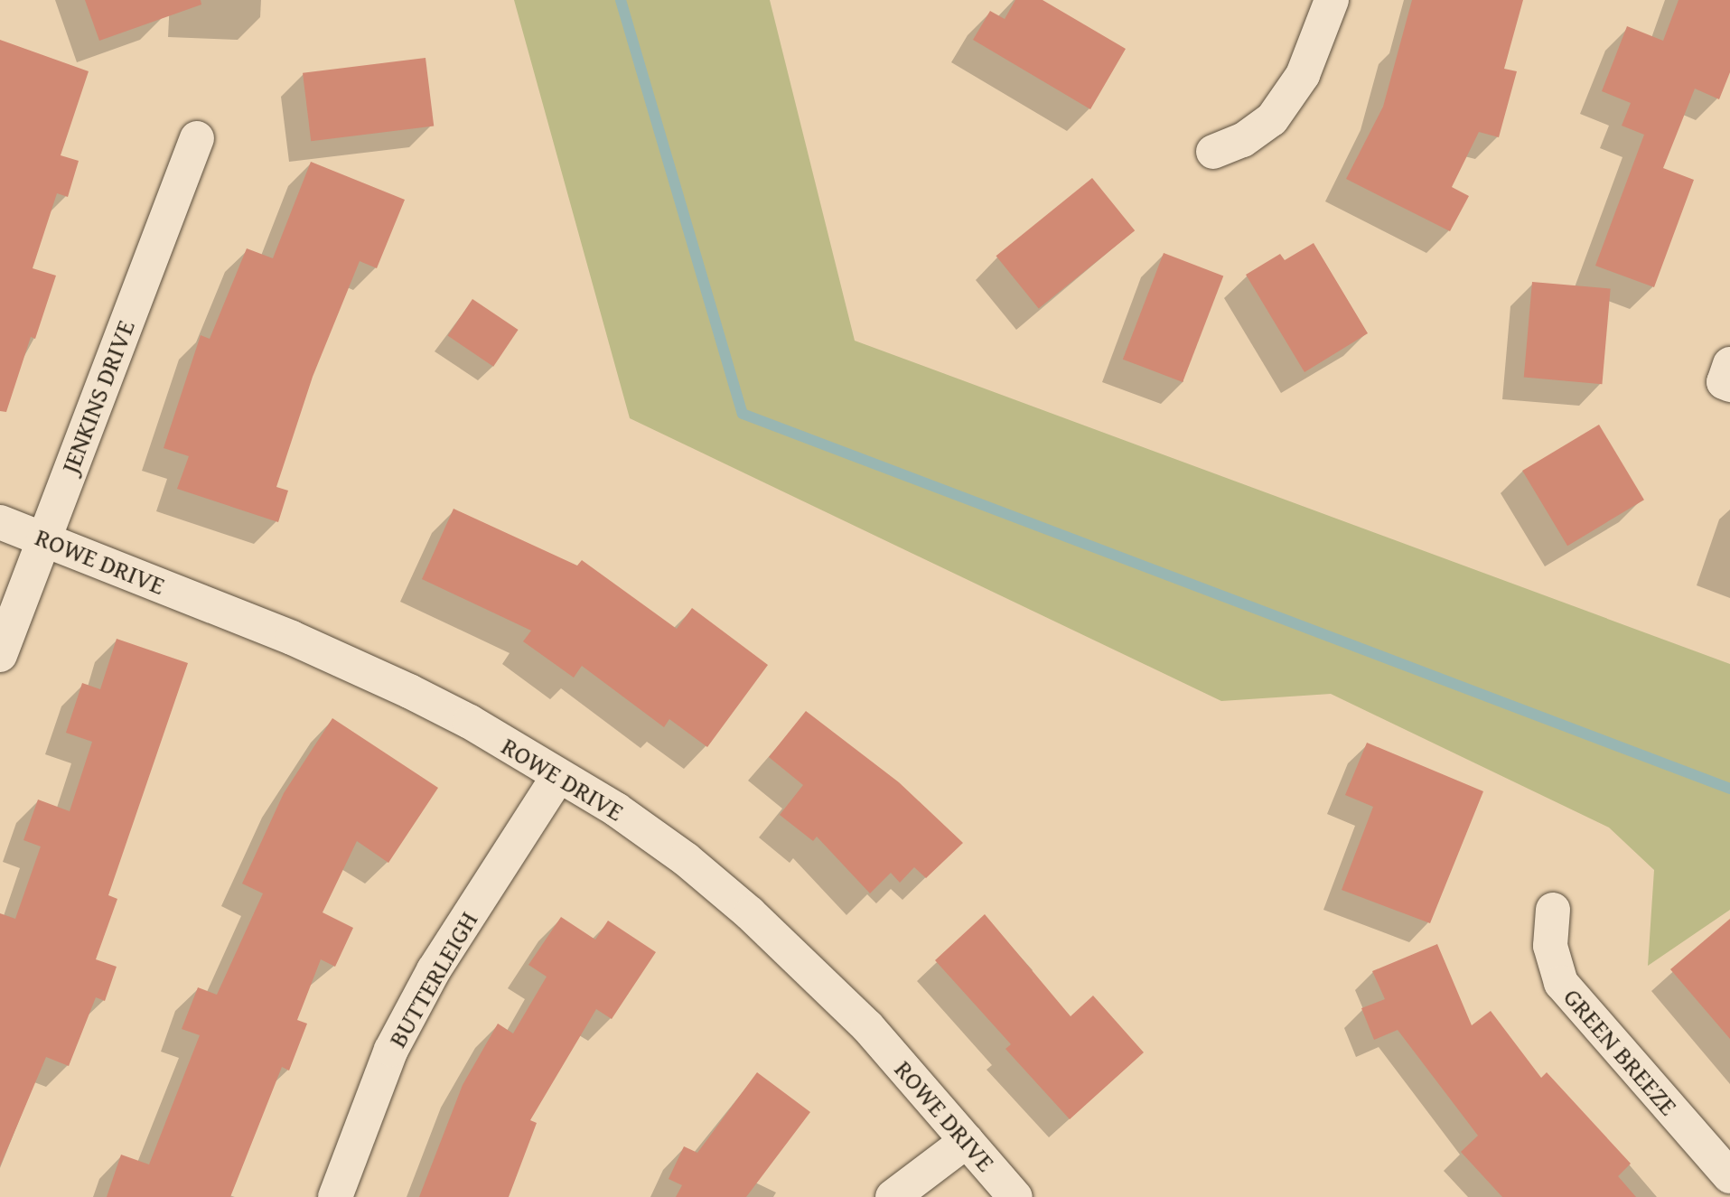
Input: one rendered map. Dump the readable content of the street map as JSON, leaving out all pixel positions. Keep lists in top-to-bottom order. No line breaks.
{"streets":{"street":["JENKINS DRIVE","ROWE DRIVE","BUTTERLEIGH","GREEN BREEZE"]},"crossings":[["JENKINS DRIVE","ROWE DRIVE"],["ROWE DRIVE","BUTTERLEIGH"]]}
